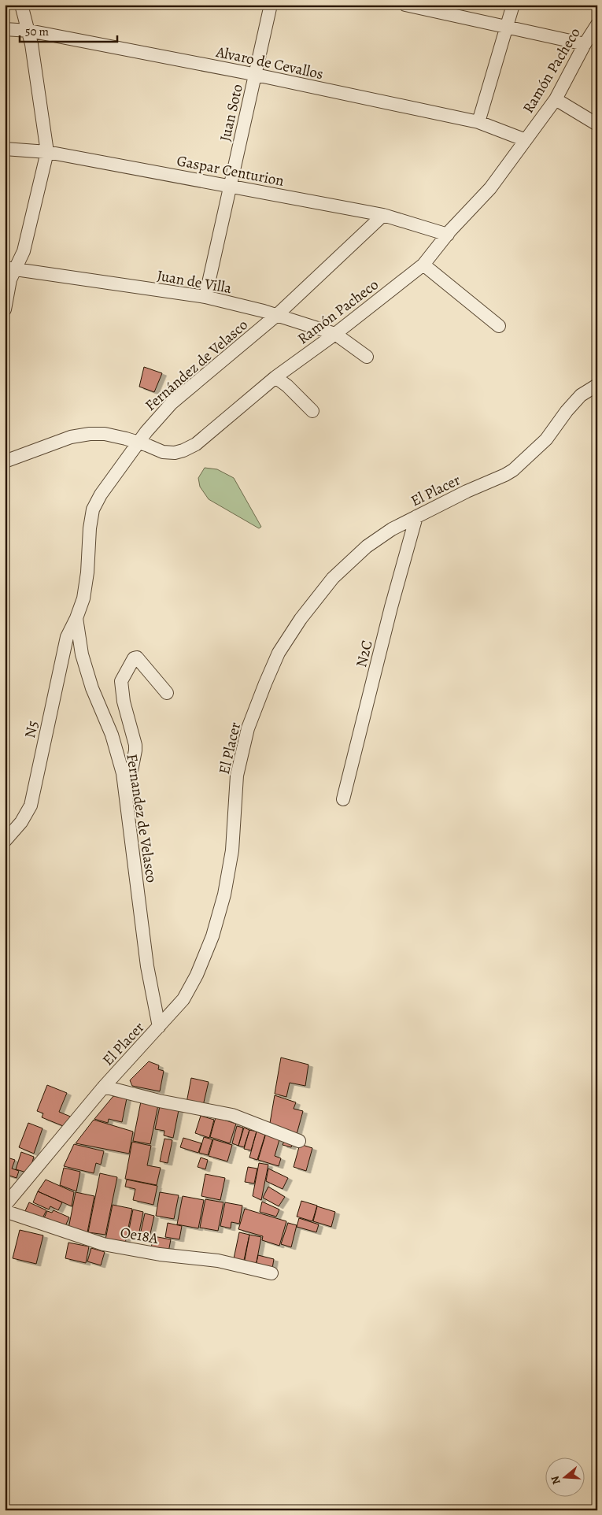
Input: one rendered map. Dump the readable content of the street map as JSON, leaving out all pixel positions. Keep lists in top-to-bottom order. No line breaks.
{"streets":{"street":["Alvaro de Cevallos","Ramón Pacheco","Juan Soto","Gaspar Centurion","Juan de Villa","Fernández de Velasco","El Placer","N2C","N5","Fernandez de Velasco","Oe18A"]},"crossings":[["Alvaro de Cevallos","Ramón Pacheco"],["Alvaro de Cevallos","Juan Soto"],["Ramón Pacheco","Gaspar Centurion"],["Ramón Pacheco","Juan de Villa"],["Ramón Pacheco","Fernández de Velasco"],["Juan Soto","Gaspar Centurion"],["Juan Soto","Juan de Villa"],["Gaspar Centurion","Fernández de Velasco"],["Juan de Villa","Fernández de Velasco"],["Fernández de Velasco","N5"],["Fernández de Velasco","Fernandez de Velasco"],["El Placer","N2C"],["El Placer","Fernandez de Velasco"],["N5","Fernandez de Velasco"]],"scale_bar":"50 m","north":"left"}
